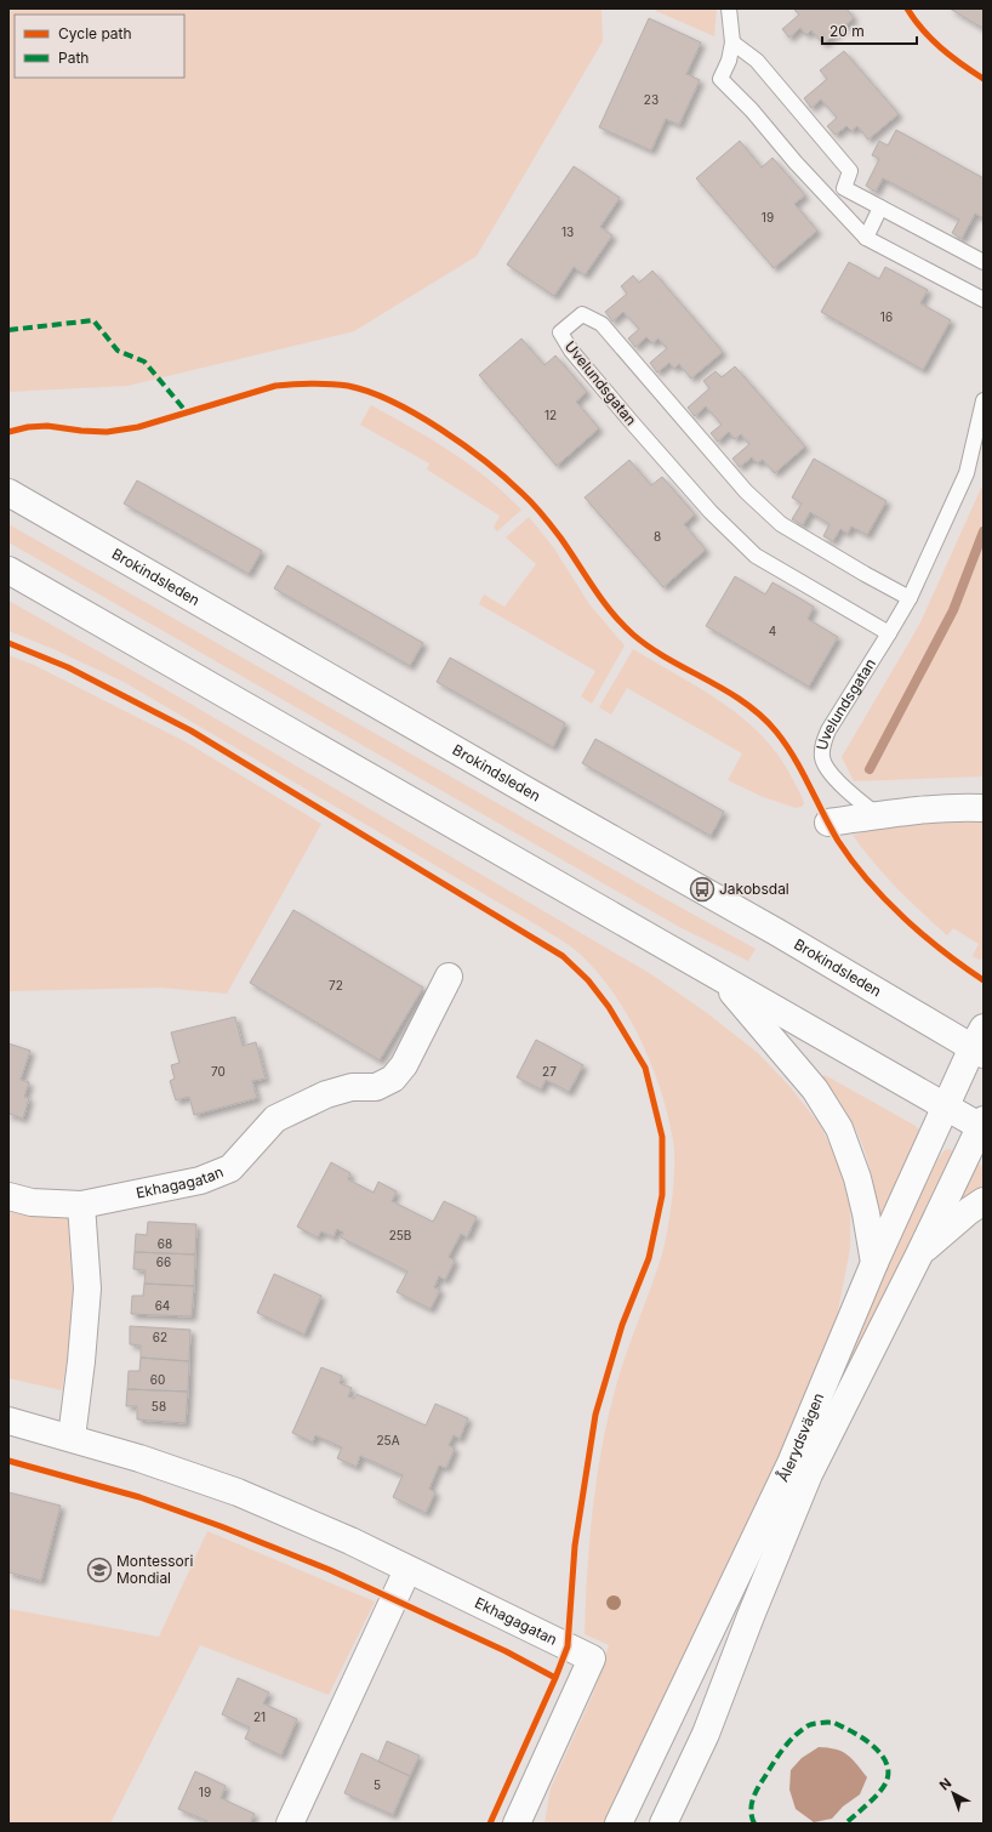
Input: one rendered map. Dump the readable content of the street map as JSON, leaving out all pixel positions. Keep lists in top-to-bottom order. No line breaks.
{"streets":{"main road":["Brokindsleden","Ekhagagatan","Ålerydsvägen"],"lane":["Uvelundsgatan"]},"crossings":[["Brokindsleden","Ålerydsvägen"]],"places":{"bus stop":["Jakobsdal"],"school or university":["Montessori Mondial"]},"house_numbers":["23","19","13","16","12","8","4","72","70","27","25B","68","66","64","62","60","58","25A","21","5","19"],"legend":["Cycle path","Path"],"scale_bar":"20 m","north":"top left"}
